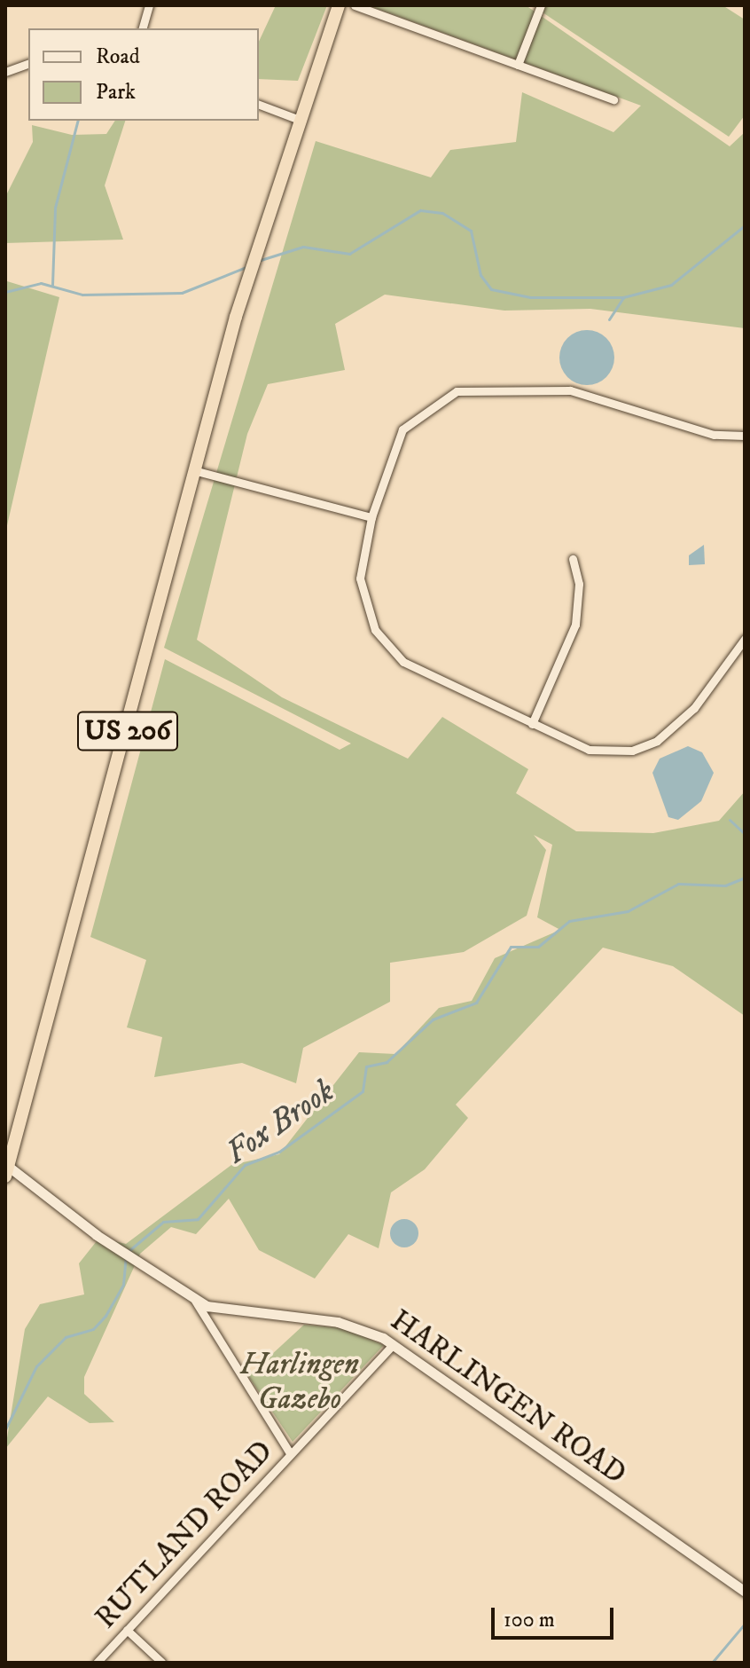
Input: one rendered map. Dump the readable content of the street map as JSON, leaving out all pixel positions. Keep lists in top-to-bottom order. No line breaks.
{"streets":{"highway":["US 206"],"street":["HARLINGEN ROAD","RUTLAND ROAD"]},"crossings":[["US 206","HARLINGEN ROAD"],["HARLINGEN ROAD","RUTLAND ROAD"]],"water":["Fox Brook"],"parks":["Harlingen Gazebo"],"legend":["Road","Park"],"scale_bar":"100 m"}
